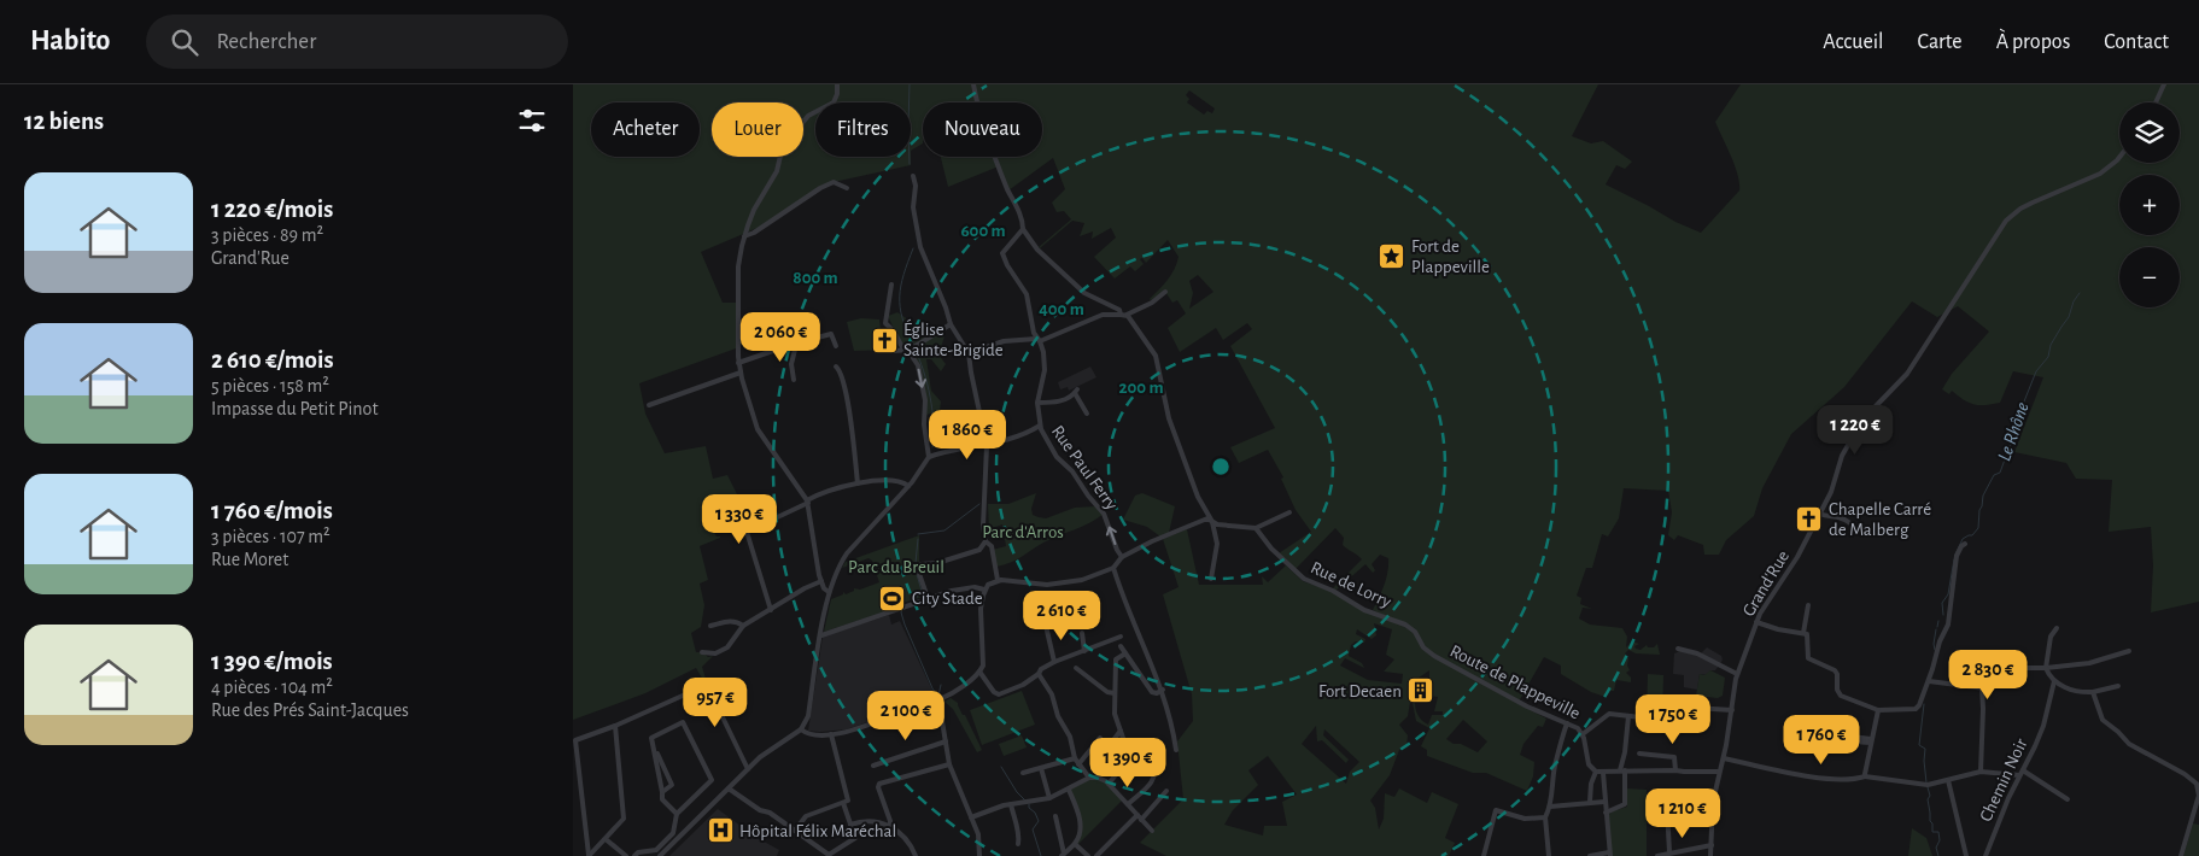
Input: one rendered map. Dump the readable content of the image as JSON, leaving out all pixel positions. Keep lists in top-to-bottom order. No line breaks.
{"streets":{"street":["Rue Paul Ferry","Grand'Rue","Rue de Lorry","Route de Plappeville","Chemin Noir"]},"crossings":[["Rue de Lorry","Route de Plappeville"]],"one_way":["Rue Paul Ferry"],"water":["Le Rhône"],"parks":["Parc d'Arros","Parc du Breuil"],"places":{"place":["Fort de Plappeville"],"church":["Église Sainte-Brigide","Chapelle Carré de Malberg"],"sports":["City Stade"],"building":["Fort Decaen"],"hospital":["Hôpital Félix Maréchal"]},"page":{"header":"Habito","search":"Rechercher","nav":["Accueil","Carte","À propos","Contact"],"heading":"12 biens","map_buttons":["+","−"],"chip":["Acheter","Louer","Filtres","Nouveau"],"list":[{"name":"1 220 €/mois","note":"3 pièces · 89 m² · Grand'Rue"},{"name":"2 610 €/mois","note":"5 pièces · 158 m² · Impasse du Petit Pinot"},{"name":"1 760 €/mois","note":"3 pièces · 107 m² · Rue Moret"},{"name":"1 390 €/mois","note":"4 pièces · 104 m² · Rue des Prés Saint-Jacques"}],"price":["2 060 €","1 220 €","1 860 €","1 330 €","2 610 €","2 830 €","957 €","2 100 €","1 750 €","1 760 €","1 390 €","1 210 €"]},"rings":["600 m","800 m","400 m","200 m"]}
